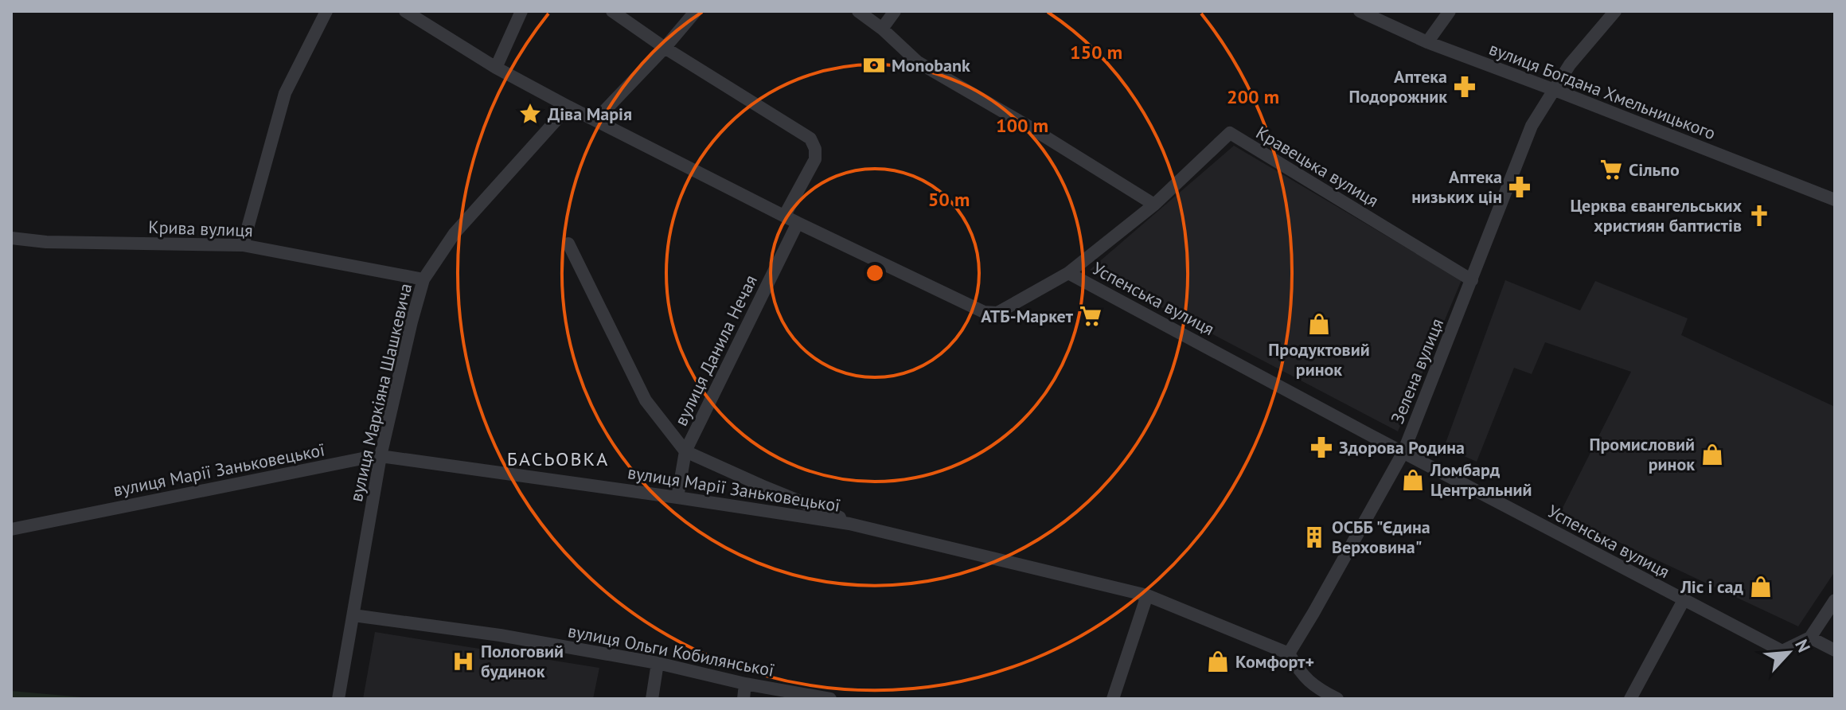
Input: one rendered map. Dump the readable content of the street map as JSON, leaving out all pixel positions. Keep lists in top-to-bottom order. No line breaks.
{"streets":{"street":["вулиця Богдана Хмельницького","Кравецька вулиця","Крива вулиця","Успенська вулиця","вулиця Данила Нечая","Зелена вулиця","вулиця Маркіяна Шашкевича","вулиця Марії Заньковецької","вулиця Ольги Кобилянської"]},"crossings":[["вулиця Богдана Хмельницького","Зелена вулиця"],["Кравецька вулиця","Успенська вулиця"],["Кравецька вулиця","Зелена вулиця"],["Крива вулиця","вулиця Маркіяна Шашкевича"],["Успенська вулиця","вулиця Данила Нечая"],["Успенська вулиця","Зелена вулиця"],["Успенська вулиця","вулиця Маркіяна Шашкевича"],["вулиця Данила Нечая","вулиця Марії Заньковецької"],["Зелена вулиця","вулиця Марії Заньковецької"],["вулиця Маркіяна Шашкевича","вулиця Марії Заньковецької"],["вулиця Маркіяна Шашкевича","вулиця Ольги Кобилянської"]],"districts":["БАСЬОВКА"],"places":{"bank":["Monobank"],"pharmacy":["Аптека Подорожник","Аптека низьких цін","Здорова Родина"],"place":["Діва Марія"],"supermarket":["Сільпо","АТБ-Маркет"],"church":["Церква євангельських християн баптистів"],"shop":["Продуктовий ринок","Промисловий ринок","Ломбард Центральний","Ліс і сад","Комфорт+"],"building":["ОСББ \"Єдина Верховина\""],"hospital":["Пологовий будинок"]},"north":"top right","rings":["150 m","200 m","100 m","50 m"]}
